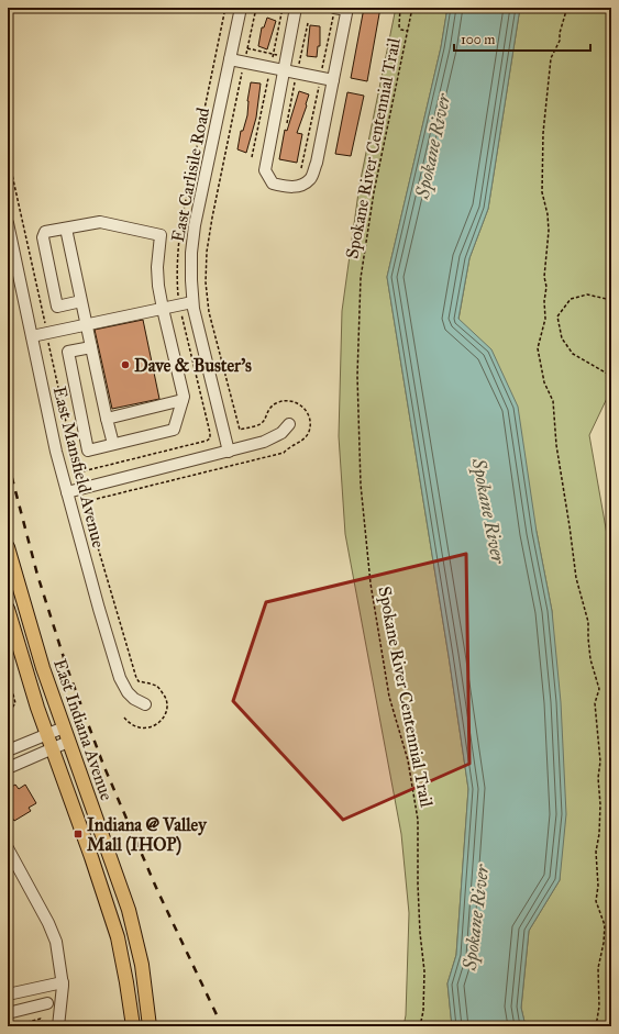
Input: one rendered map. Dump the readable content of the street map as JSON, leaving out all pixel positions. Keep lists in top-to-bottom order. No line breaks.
{"streets":{"main road":["East Indiana Avenue"],"street":["East Carlisile Road","East Mansfield Avenue"],"path":["Spokane River Centennial Trail"]},"water":["Spokane River"],"places":{"other":["Dave & Buster's"],"transit":["Indiana @ Valley Mall (IHOP)"]},"scale_bar":"100 m"}
